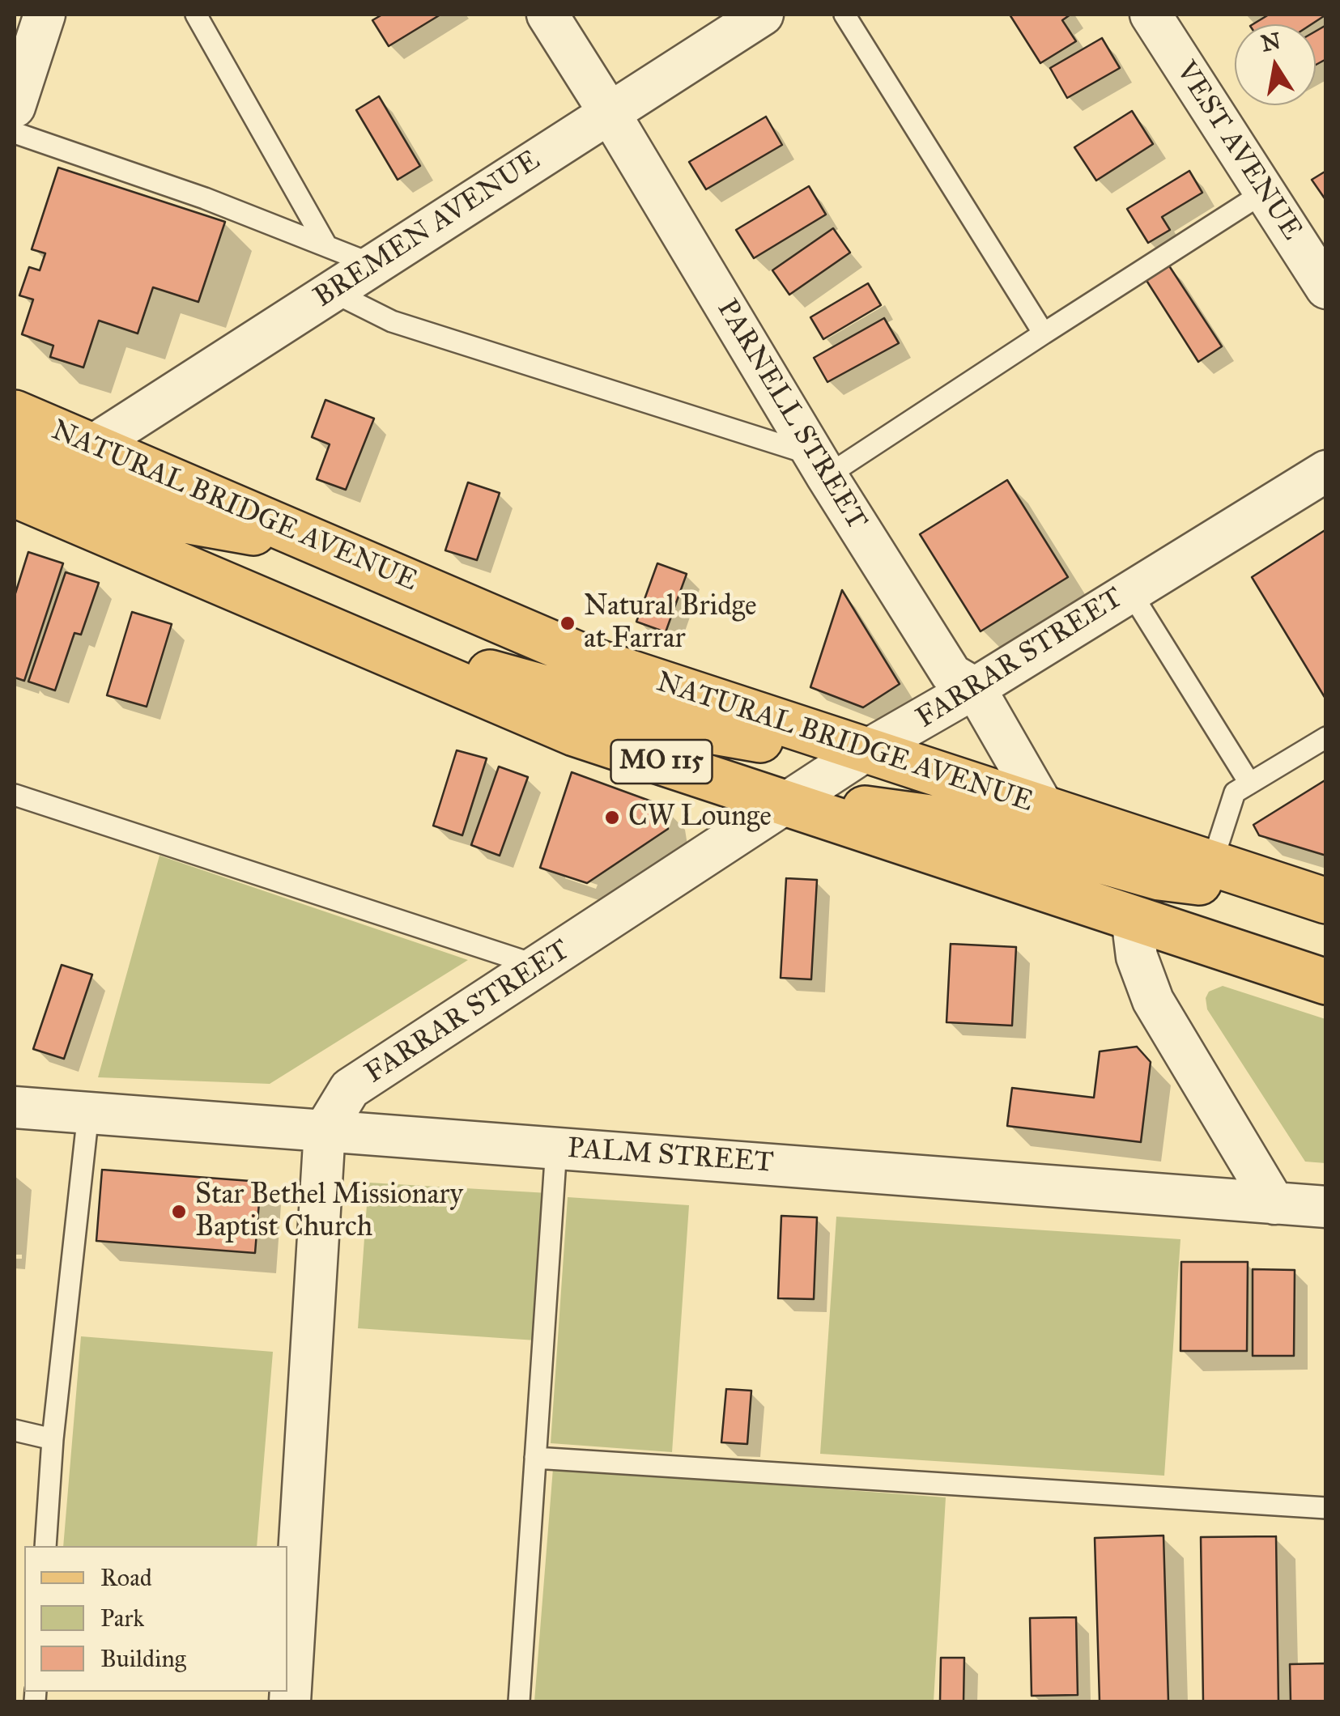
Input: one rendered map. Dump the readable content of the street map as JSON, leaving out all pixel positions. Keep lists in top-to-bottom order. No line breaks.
{"streets":{"main road":["NATURAL BRIDGE AVENUE","MO 115"],"street":["VEST AVENUE","BREMEN AVENUE","PARNELL STREET","FARRAR STREET","PALM STREET"]},"crossings":[["BREMEN AVENUE","PARNELL STREET"],["BREMEN AVENUE","NATURAL BRIDGE AVENUE"],["PARNELL STREET","NATURAL BRIDGE AVENUE"],["PARNELL STREET","FARRAR STREET"],["NATURAL BRIDGE AVENUE","FARRAR STREET"],["FARRAR STREET","MO 115"],["FARRAR STREET","PALM STREET"]],"places":["Natural Bridge at Farrar","CW Lounge","Star Bethel Missionary Baptist Church"],"legend":["Road","Park","Building"],"north":"top"}
